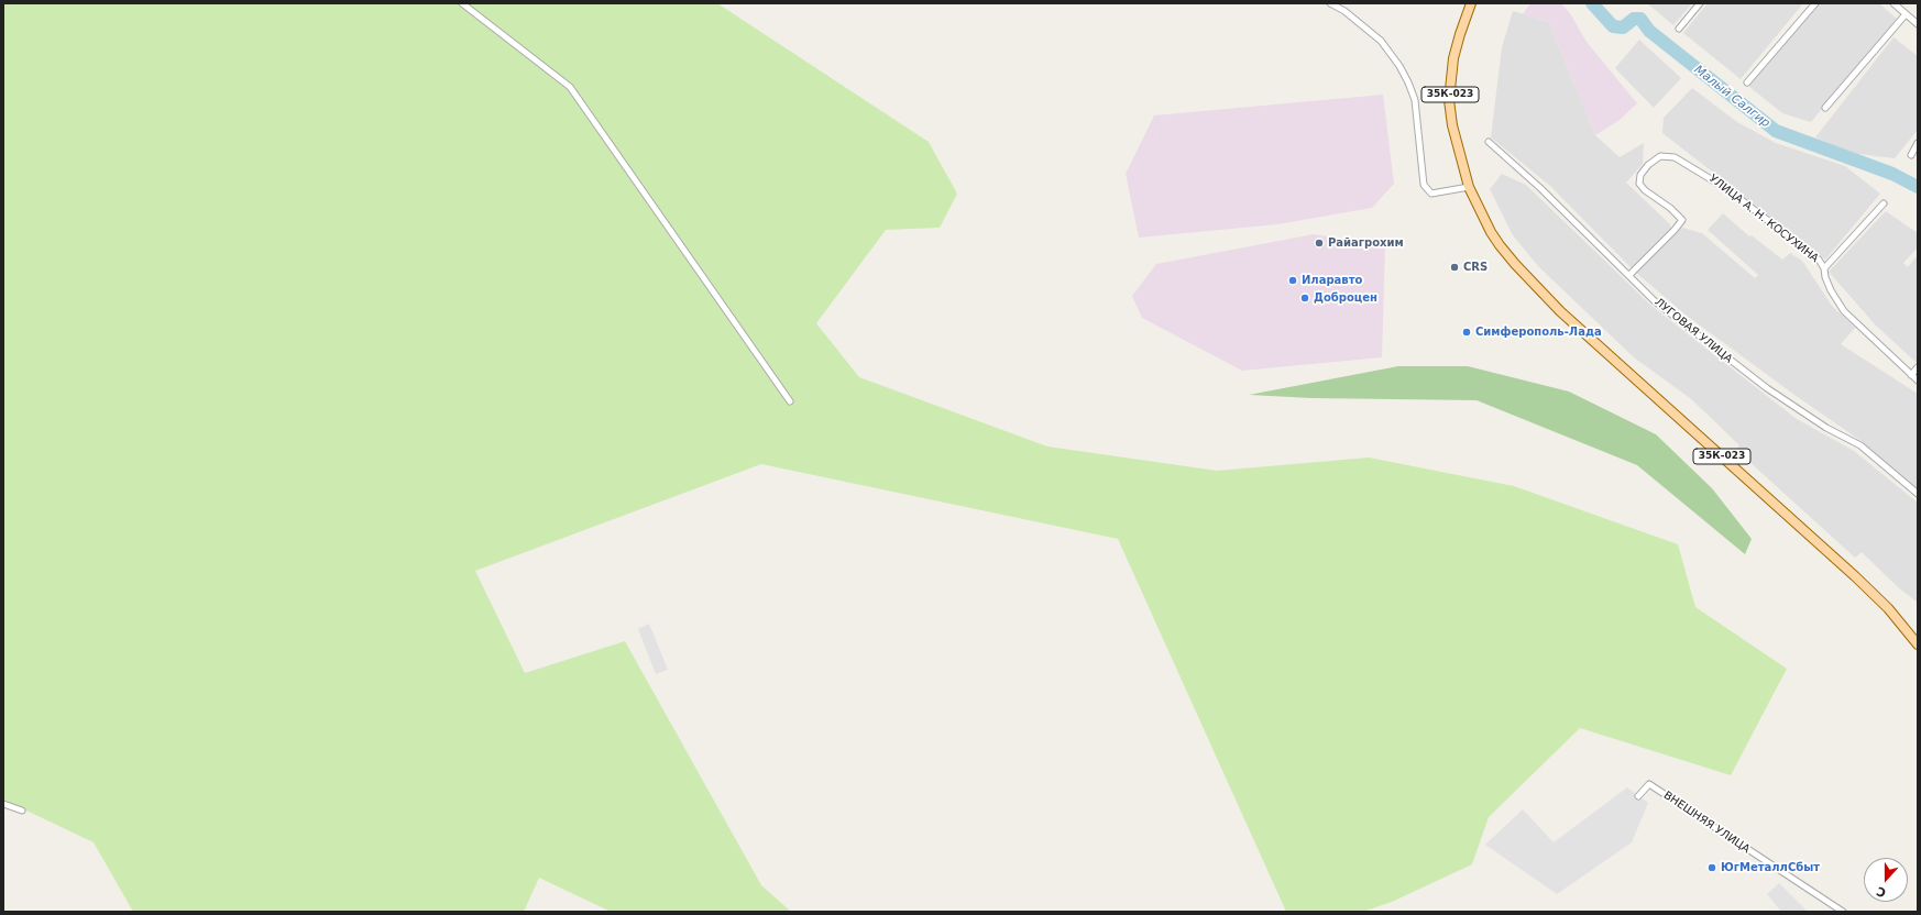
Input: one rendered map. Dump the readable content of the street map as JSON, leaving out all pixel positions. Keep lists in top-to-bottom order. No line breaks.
{"streets":{"main road":["35К-023"],"street":["УЛИЦА А. Н. КОСУХИНА","ЛУГОВАЯ УЛИЦА","ВНЕШНЯЯ УЛИЦА"]},"crossings":[["УЛИЦА А. Н. КОСУХИНА","ЛУГОВАЯ УЛИЦА"]],"water":["Малый Салгир"],"places":["Райагрохим","CRS","Иларавто","Доброцен","Симферополь-Лада","ЮгМеталлСбыт"],"north":"bottom"}
